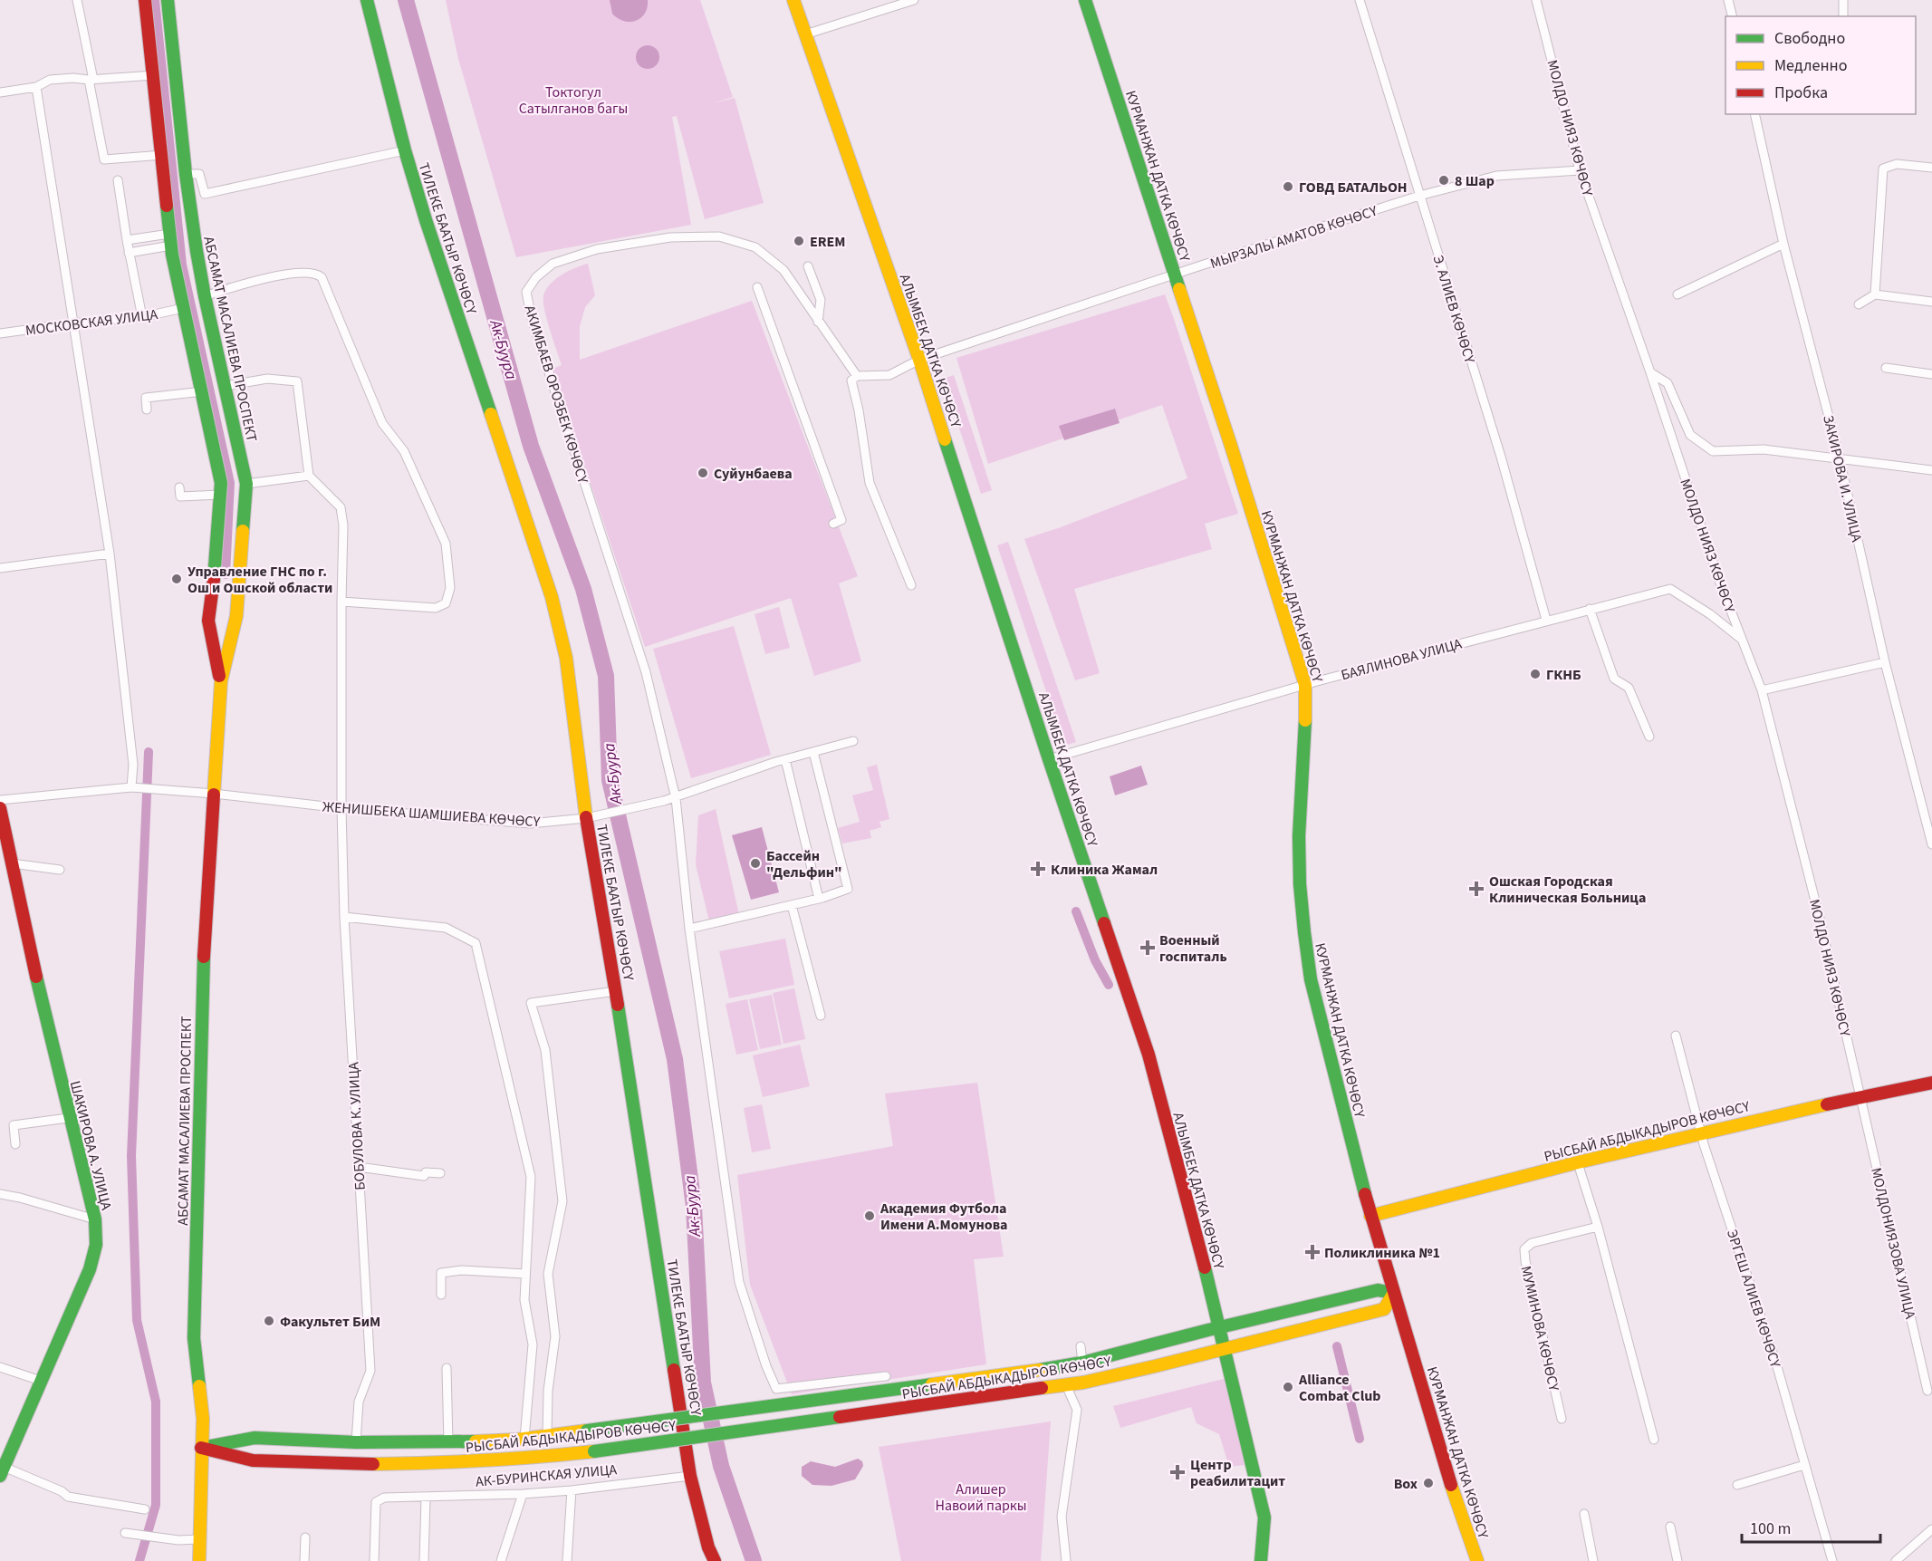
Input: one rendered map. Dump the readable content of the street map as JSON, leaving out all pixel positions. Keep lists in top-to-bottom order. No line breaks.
{"streets":{"main road":["КУРМАНЖАН ДАТКА КӨЧӨСҮ","ТИЛЕКЕ БААТЫР КӨЧӨСҮ","АБСАМАТ МАСАЛИЕВА ПРОСПЕКТ","АЛЫМБЕК ДАТКА КӨЧӨСҮ","РЫСБАЙ АБДЫКАДЫРОВ КӨЧӨСҮ","ШАКИРОВА А. УЛИЦА"],"street":["МОЛДО НИЯЗ КӨЧӨСҮ","МЫРЗАЛЫ АМАТОВ КӨЧӨСҮ","Э. АЛИЕВ КӨЧӨСҮ","МОСКОВСКАЯ УЛИЦА","АКИМБАЕВ ОРОЗБЕК КӨЧӨСҮ","ЗАКИРОВА И. УЛИЦА","БАЯЛИНОВА УЛИЦА","ЖЕНИШБЕКА ШАМШИЕВА КӨЧӨСҮ","БОБУЛОВА К. УЛИЦА","МОЛДОНИЯЗОВА УЛИЦА","ЭРГЕШ АЛИЕВ КӨЧӨСҮ","МУМИНОВА КӨЧӨСҮ","АК-БУРИНСКАЯ УЛИЦА"]},"crossings":[["МОЛДО НИЯЗ КӨЧӨСҮ","МЫРЗАЛЫ АМАТОВ КӨЧӨСҮ"],["МОЛДО НИЯЗ КӨЧӨСҮ","БАЯЛИНОВА УЛИЦА"],["МОЛДО НИЯЗ КӨЧӨСҮ","РЫСБАЙ АБДЫКАДЫРОВ КӨЧӨСҮ"],["МОЛДО НИЯЗ КӨЧӨСҮ","МОЛДОНИЯЗОВА УЛИЦА"],["КУРМАНЖАН ДАТКА КӨЧӨСҮ","МЫРЗАЛЫ АМАТОВ КӨЧӨСҮ"],["КУРМАНЖАН ДАТКА КӨЧӨСҮ","БАЯЛИНОВА УЛИЦА"],["КУРМАНЖАН ДАТКА КӨЧӨСҮ","РЫСБАЙ АБДЫКАДЫРОВ КӨЧӨСҮ"],["МЫРЗАЛЫ АМАТОВ КӨЧӨСҮ","Э. АЛИЕВ КӨЧӨСҮ"],["МЫРЗАЛЫ АМАТОВ КӨЧӨСҮ","АЛЫМБЕК ДАТКА КӨЧӨСҮ"],["ТИЛЕКЕ БААТЫР КӨЧӨСҮ","ЖЕНИШБЕКА ШАМШИЕВА КӨЧӨСҮ"],["ТИЛЕКЕ БААТЫР КӨЧӨСҮ","АК-БУРИНСКАЯ УЛИЦА"],["Э. АЛИЕВ КӨЧӨСҮ","БАЯЛИНОВА УЛИЦА"],["МОСКОВСКАЯ УЛИЦА","АБСАМАТ МАСАЛИЕВА ПРОСПЕКТ"],["АБСАМАТ МАСАЛИЕВА ПРОСПЕКТ","ЖЕНИШБЕКА ШАМШИЕВА КӨЧӨСҮ"],["АБСАМАТ МАСАЛИЕВА ПРОСПЕКТ","РЫСБАЙ АБДЫКАДЫРОВ КӨЧӨСҮ"],["АЛЫМБЕК ДАТКА КӨЧӨСҮ","БАЯЛИНОВА УЛИЦА"],["АЛЫМБЕК ДАТКА КӨЧӨСҮ","РЫСБАЙ АБДЫКАДЫРОВ КӨЧӨСҮ"],["АКИМБАЕВ ОРОЗБЕК КӨЧӨСҮ","ЖЕНИШБЕКА ШАМШИЕВА КӨЧӨСҮ"],["ЖЕНИШБЕКА ШАМШИЕВА КӨЧӨСҮ","БОБУЛОВА К. УЛИЦА"],["БОБУЛОВА К. УЛИЦА","РЫСБАЙ АБДЫКАДЫРОВ КӨЧӨСҮ"],["РЫСБАЙ АБДЫКАДЫРОВ КӨЧӨСҮ","МОЛДОНИЯЗОВА УЛИЦА"],["РЫСБАЙ АБДЫКАДЫРОВ КӨЧӨСҮ","ЭРГЕШ АЛИЕВ КӨЧӨСҮ"]],"water":["Ак-Буура"],"parks":["Токтогул Сатылганов багы","Алишер Навоий паркы"],"places":{"other":["8 Шар","ГОВД БАТАЛЬОН","EREM","Суйунбаева","Управление ГНС по г. Ош и Ошской области","ГКНБ","Бассейн \"Дельфин\"","Академия Футбола Имени А.Момунова","Факультет БиМ","Alliance Combat Club","Box"],"health":["Клиника Жамал","Ошская Городская Клиническая Больница","Военный госпиталь","Поликлиника №1","Центр реабилитацит"]},"legend":["Свободно","Медленно","Пробка"],"scale_bar":"100 m"}
